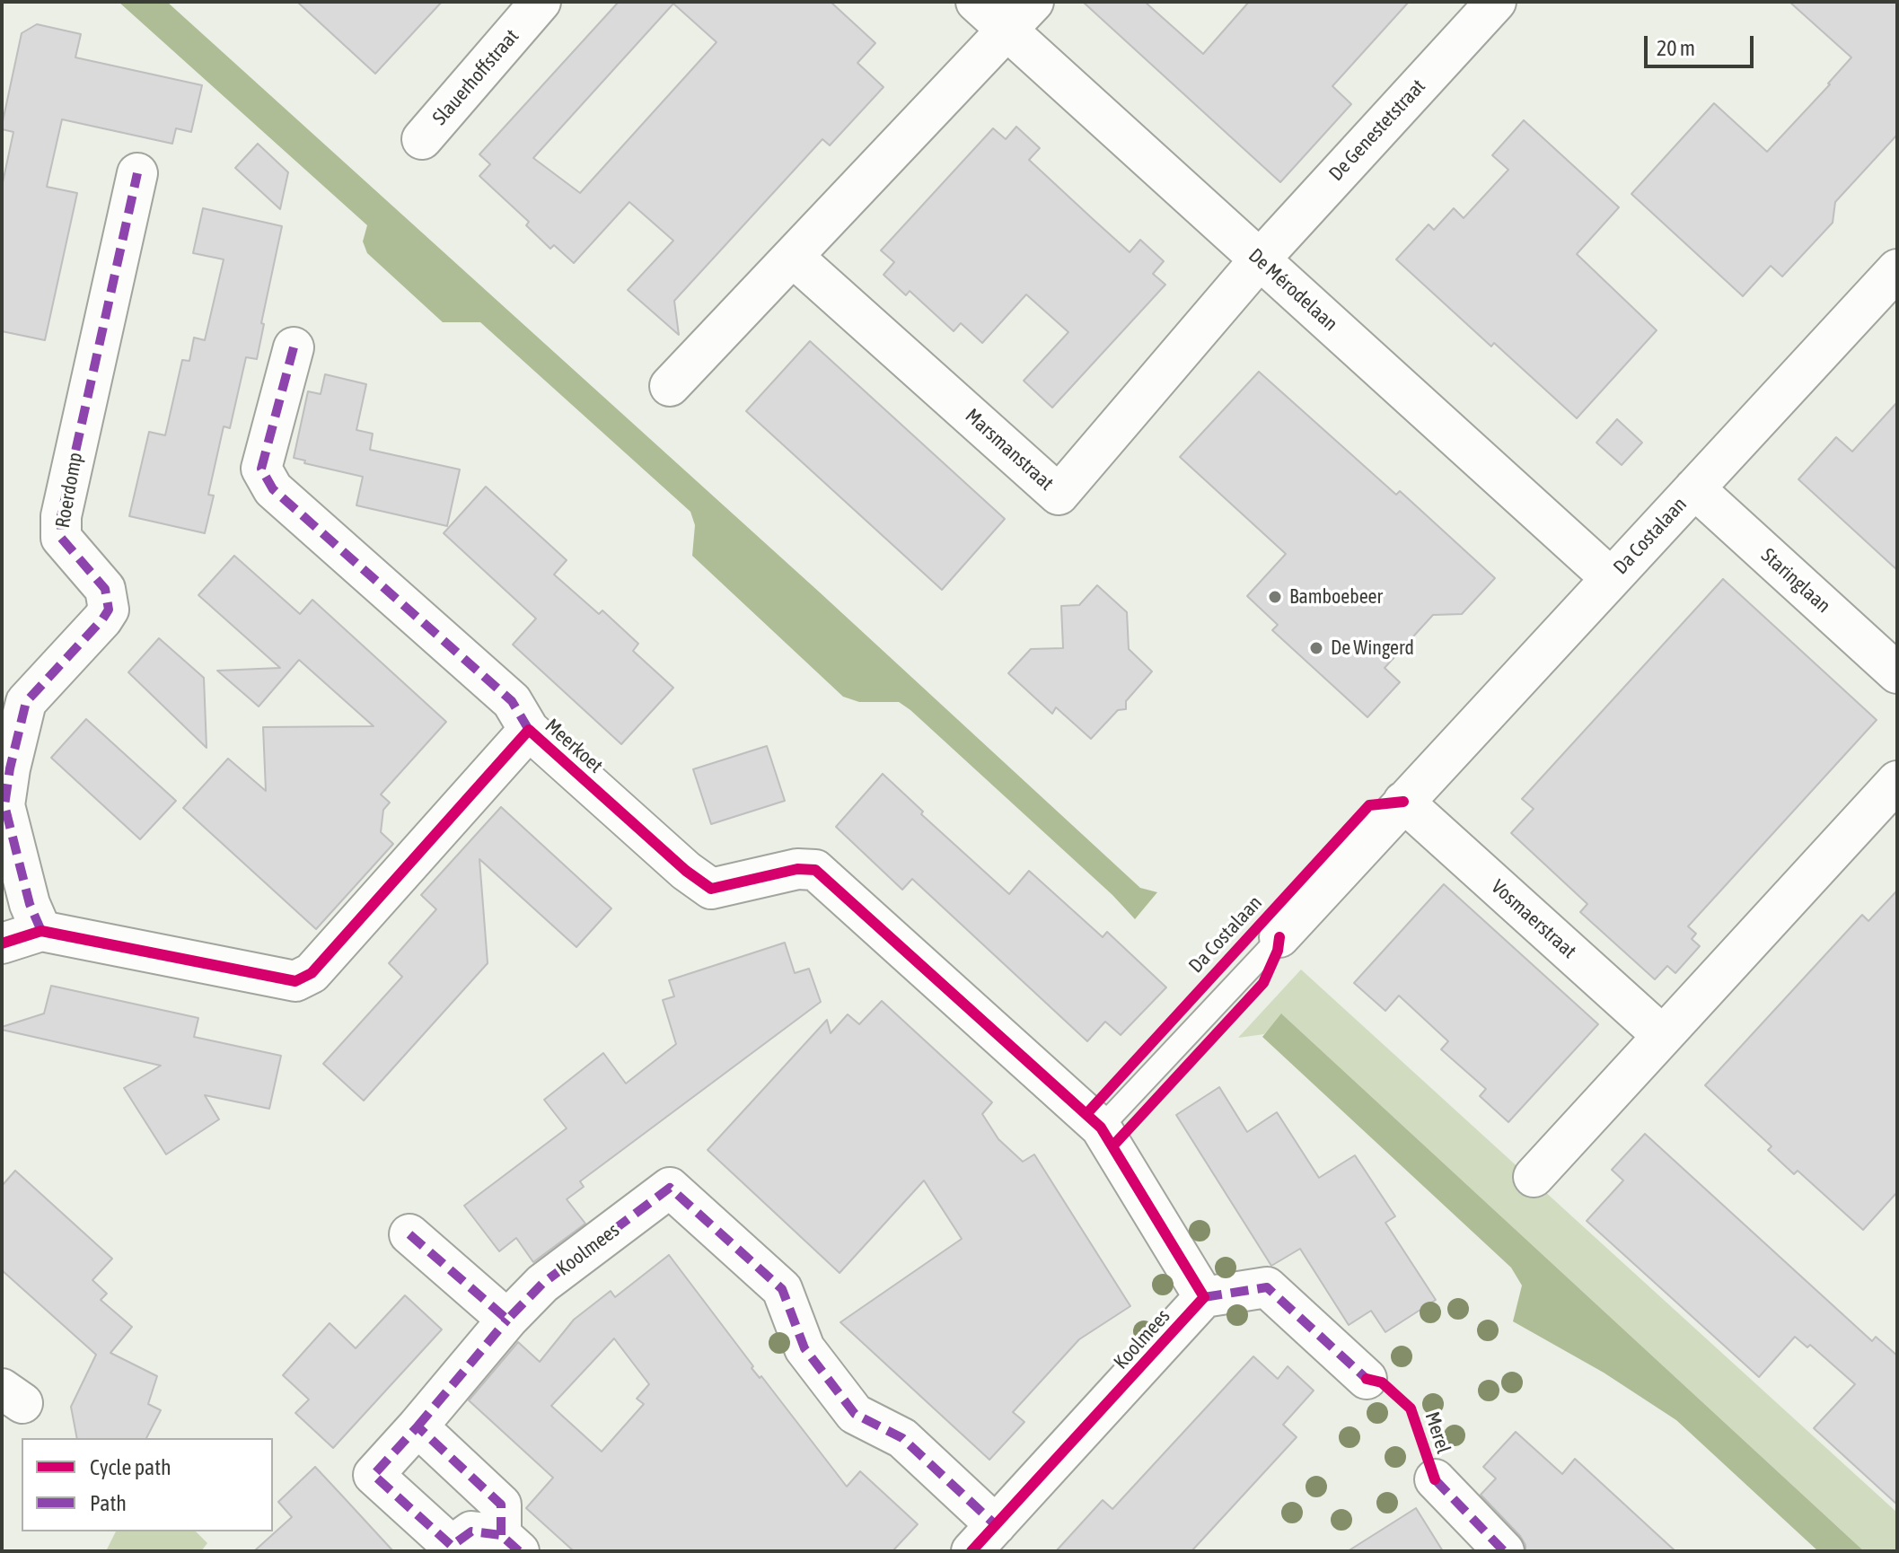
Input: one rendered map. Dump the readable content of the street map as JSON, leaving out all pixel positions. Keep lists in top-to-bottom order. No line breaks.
{"streets":{"street":["Slauerhoffstraat","De Genestetstraat","De Mérodelaan","Marsmanstraat","Roerdomp","Da Costalaan","Staringlaan","Meerkoet","Vosmaerstraat","Koolmees","Merel"]},"crossings":[["De Genestetstraat","De Mérodelaan"],["De Genestetstraat","Marsmanstraat"],["De Mérodelaan","Marsmanstraat"],["De Mérodelaan","Da Costalaan"],["Roerdomp","Meerkoet"],["Da Costalaan","Staringlaan"],["Da Costalaan","Meerkoet"],["Da Costalaan","Vosmaerstraat"]],"places":["Bamboebeer","De Wingerd"],"legend":["Cycle path","Path"],"scale_bar":"20 m"}
